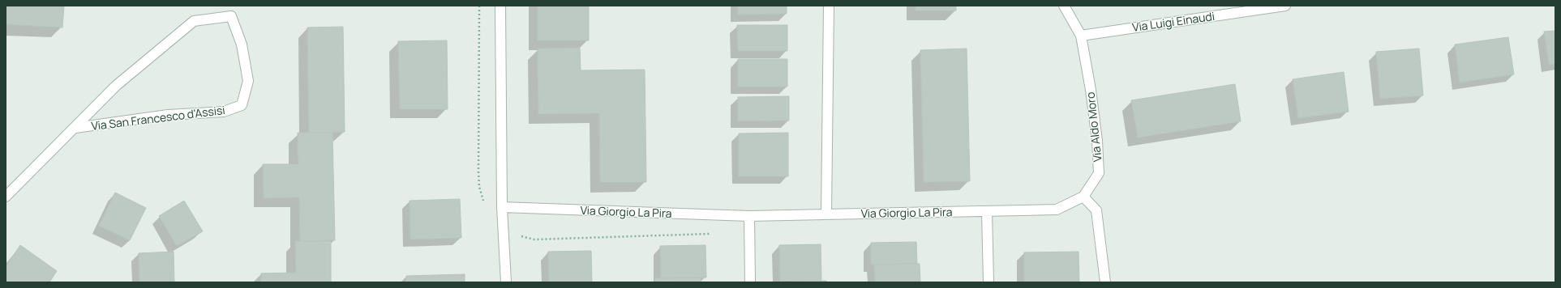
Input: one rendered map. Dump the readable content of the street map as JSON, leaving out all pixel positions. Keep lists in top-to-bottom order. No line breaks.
{"streets":{"street":["Via Luigi Einaudi","Via San Francesco d'Assisi","Via Aldo Moro","Via Giorgio La Pira"]},"crossings":[["Via Luigi Einaudi","Via Aldo Moro"],["Via Aldo Moro","Via Giorgio La Pira"]]}
